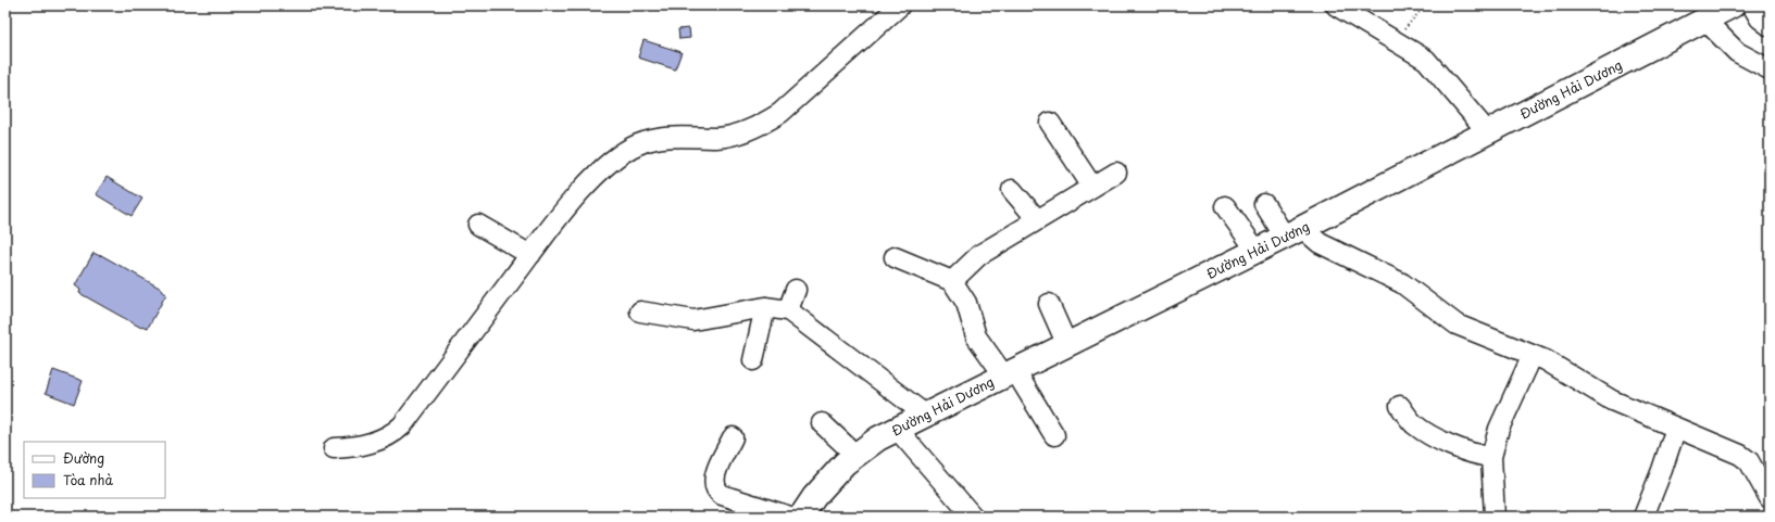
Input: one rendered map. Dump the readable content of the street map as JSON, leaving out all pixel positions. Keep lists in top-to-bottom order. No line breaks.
{"streets":{"highway":["Đường Hải Dương"]},"legend":["Đường","Tòa nhà"]}
